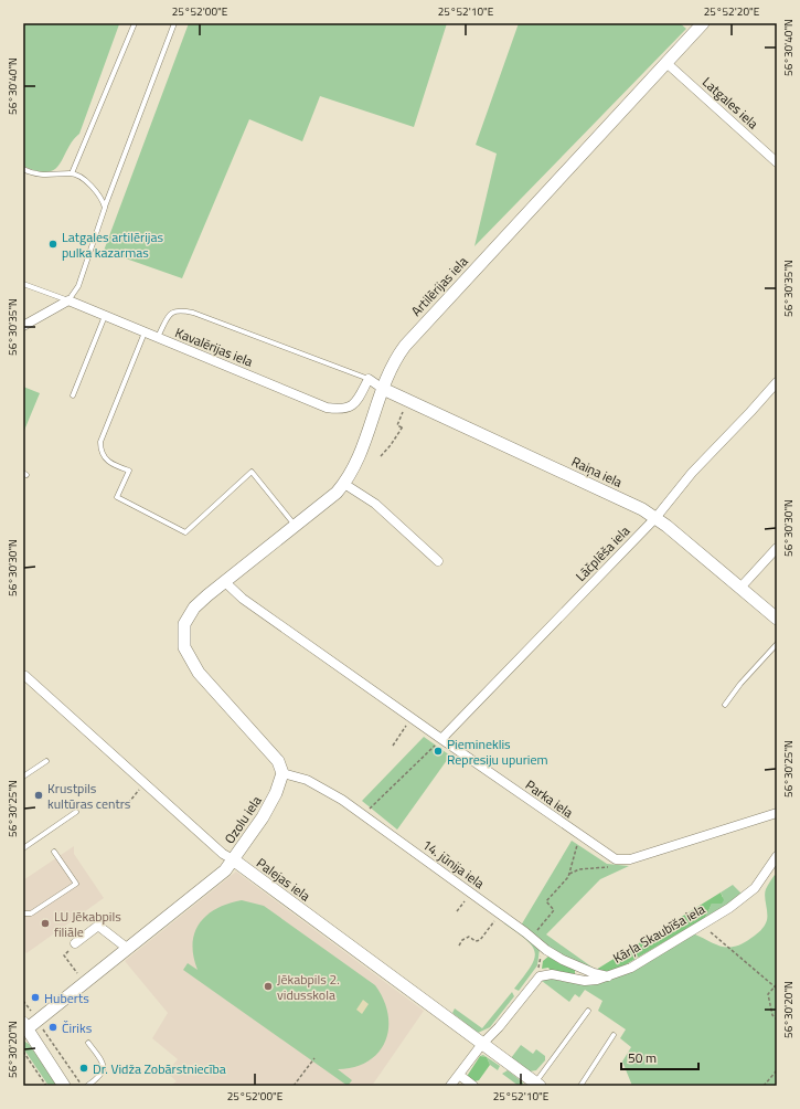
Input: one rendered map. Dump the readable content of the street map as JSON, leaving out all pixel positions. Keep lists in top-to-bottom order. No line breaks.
{"streets":{"street":["Latgales iela","Artilērijas iela","Kavalērijas iela","Raiņa iela","Lāčplēša iela","Parka iela","Ozolu iela","14. jūnija iela","Palejas iela","Kārļa Skaubīša iela"]},"crossings":[["Latgales iela","Artilērijas iela"],["Artilērijas iela","Raiņa iela"],["Artilērijas iela","Parka iela"],["Raiņa iela","Lāčplēša iela"],["Lāčplēša iela","Parka iela"],["Ozolu iela","14. jūnija iela"],["Ozolu iela","Palejas iela"],["14. jūnija iela","Kārļa Skaubīša iela"],["Palejas iela","Kārļa Skaubīša iela"]],"places":["Latgales artilērijas pulka kazarmas","Piemineklis Represiju upuriem","Krustpils kultūras centrs","LU Jēkabpils filiāle","Jēkabpils 2. vidusskola","Huberts","Čiriks","Dr. Vidža Zobārstniecība"],"scale_bar":"50 m","coordinates":["25°52'00\"E","25°52'10\"E","25°52'20\"E","56°30'40\"N","56°30'35\"N","56°30'30\"N","56°30'25\"N","56°30'20\"N"]}
